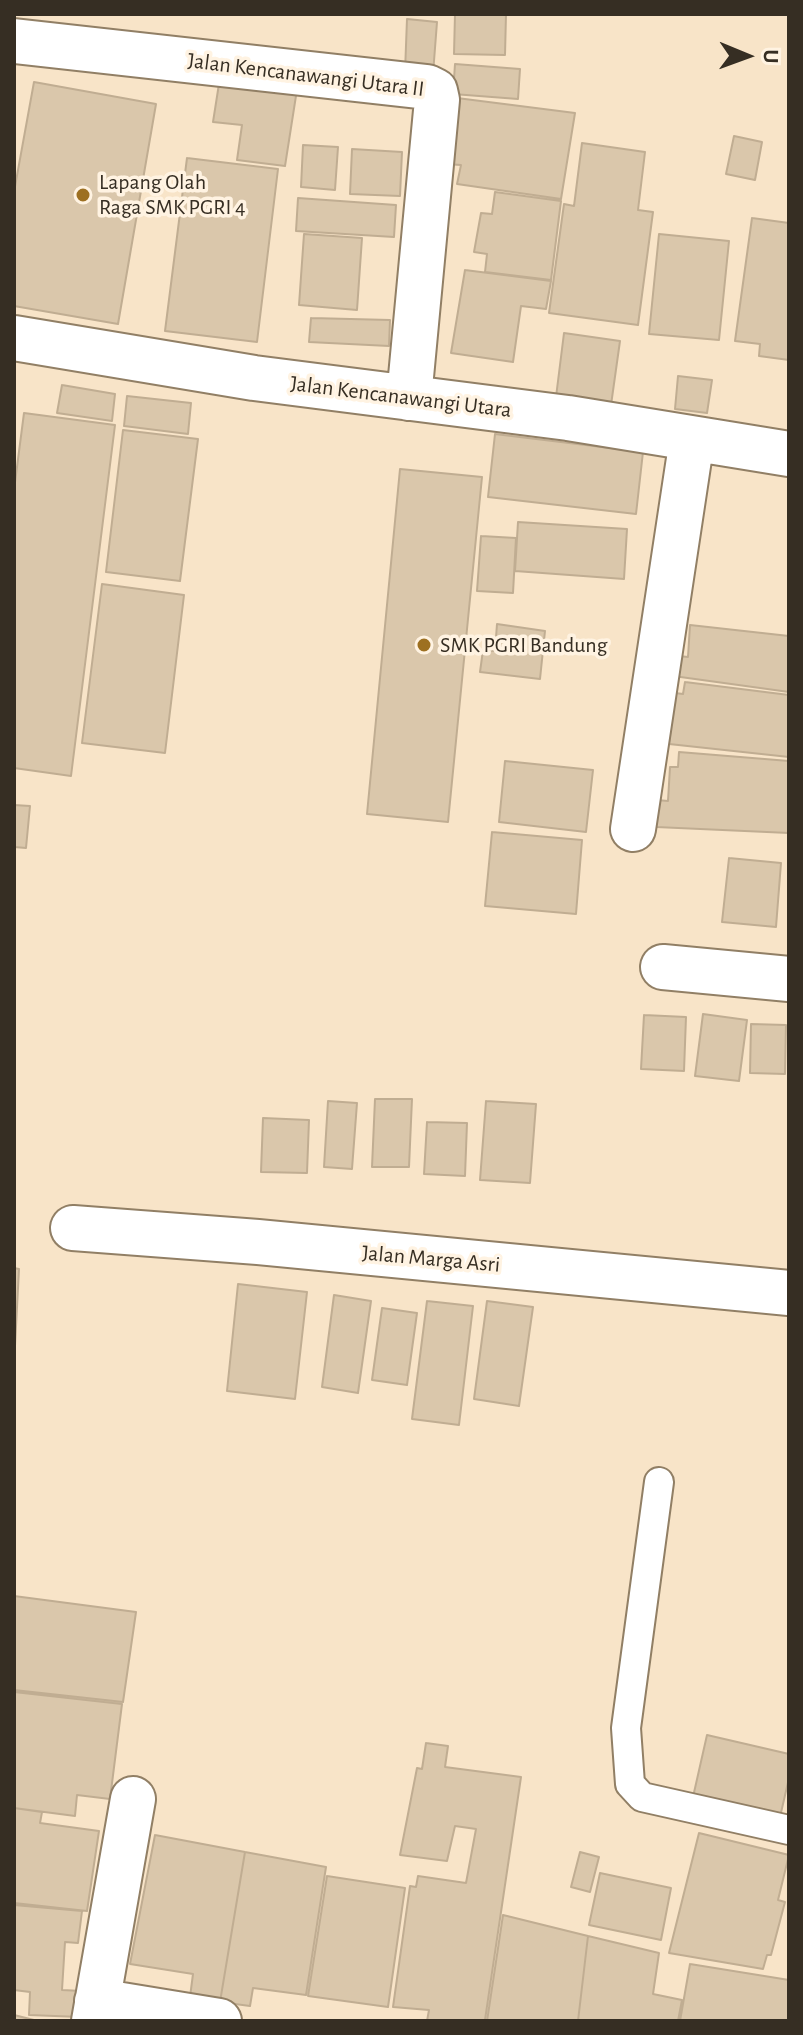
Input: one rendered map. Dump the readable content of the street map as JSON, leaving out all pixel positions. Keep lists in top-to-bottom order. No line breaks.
{"streets":{"street":["Jalan Kencanawangi Utara II","Jalan Kencanawangi Utara","Jalan Marga Asri"]},"crossings":[["Jalan Kencanawangi Utara II","Jalan Kencanawangi Utara"]],"places":["Lapang Olah Raga SMK PGRI 4","SMK PGRI Bandung"],"north":"right"}
